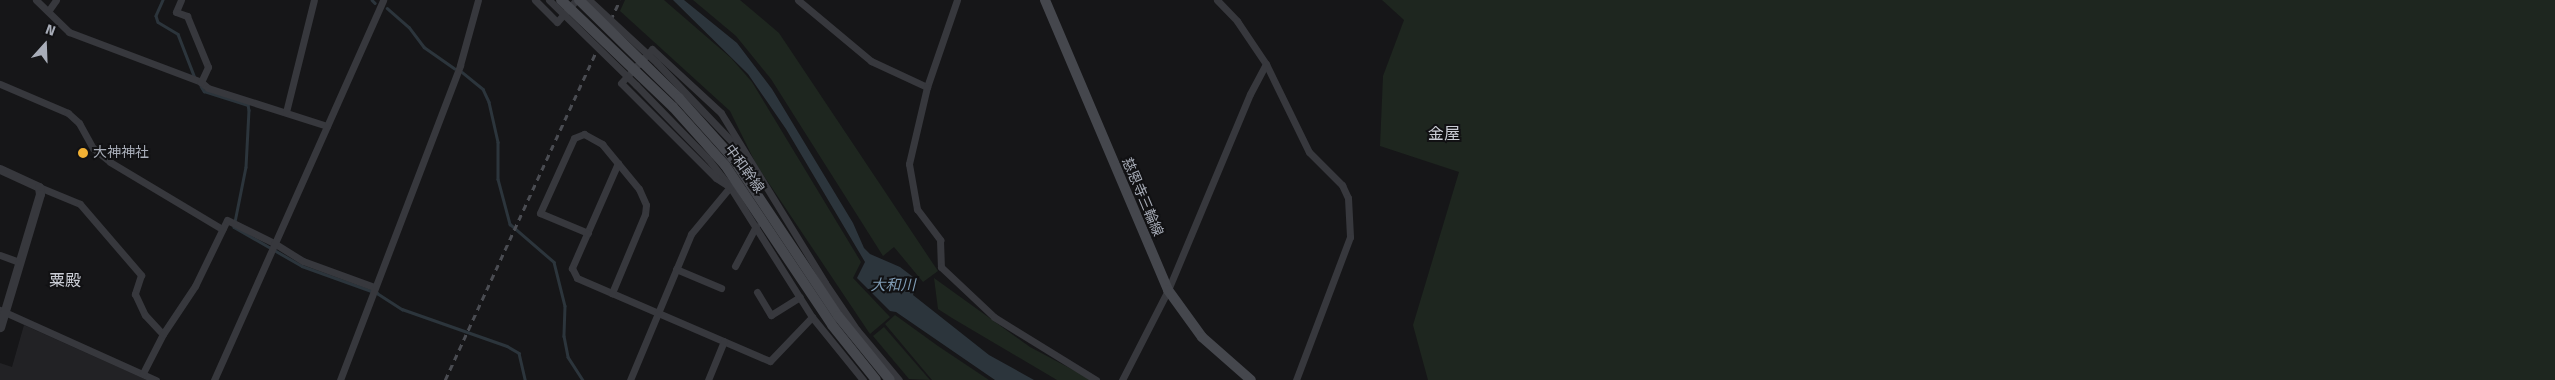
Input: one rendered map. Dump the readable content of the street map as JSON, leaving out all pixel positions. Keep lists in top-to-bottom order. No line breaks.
{"streets":{"main road":["中和幹線","慈恩寺三輪線"]},"districts":["金屋","粟殿"],"water":["大和川"],"places":["大神神社"],"north":"top"}
